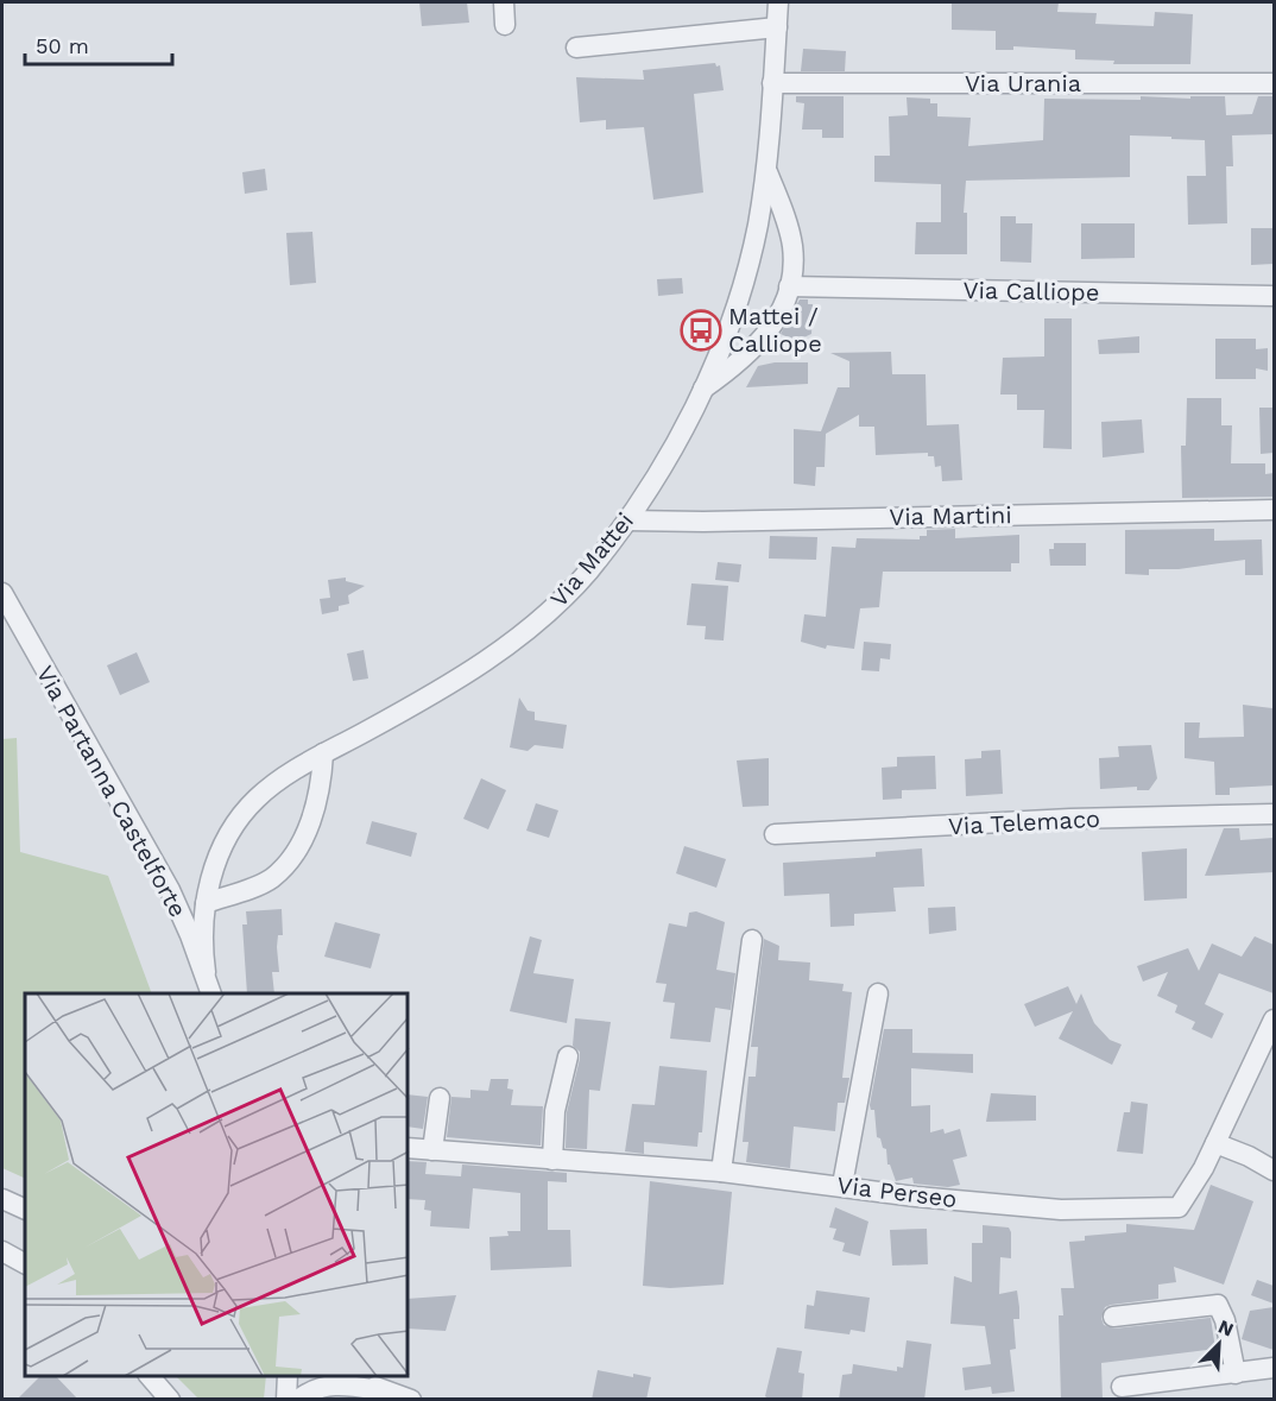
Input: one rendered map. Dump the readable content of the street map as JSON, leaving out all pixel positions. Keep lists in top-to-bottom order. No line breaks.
{"streets":{"street":["Via Urania","Via Calliope","Via Martini","Via Mattei","Via Partanna Castelforte","Via Telemaco","Via Perseo"]},"crossings":[["Via Urania","Via Mattei"],["Via Martini","Via Mattei"],["Via Mattei","Via Partanna Castelforte"]],"places":{"bus stop":["Mattei / Calliope"]},"scale_bar":"50 m","north":"top right"}
